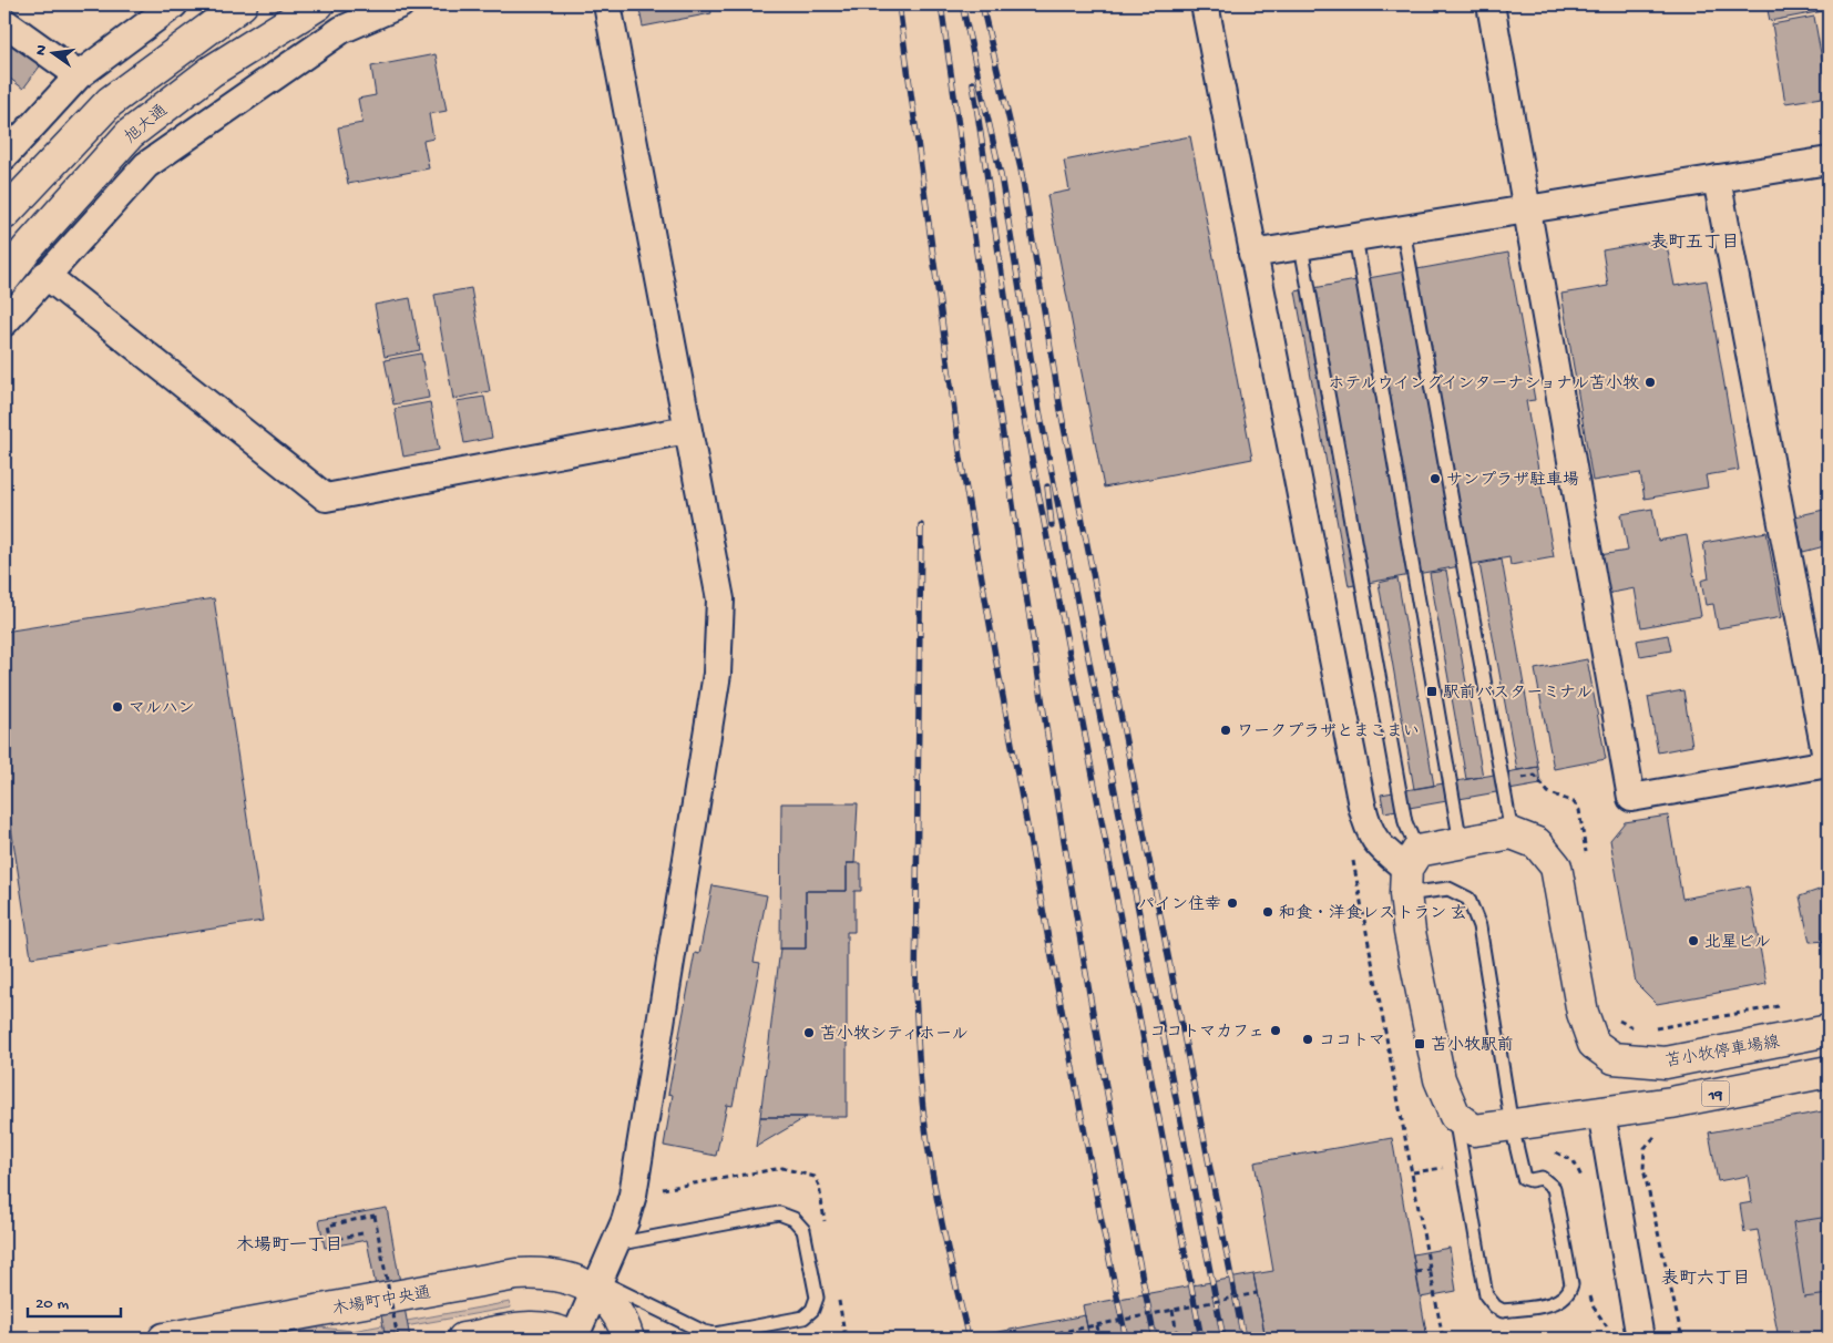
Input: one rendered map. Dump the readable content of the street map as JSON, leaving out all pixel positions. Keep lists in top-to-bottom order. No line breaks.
{"streets":{"street":["旭大通","苫小牧停車場線","19","木場町中央通"]},"districts":["表町五丁目","木場町一丁目","表町六丁目"],"places":{"other":["ホテルウイングインターナショナル苫小牧","サンプラザ駐車場","マルハン","ワークプラザとまこまい","パイン住幸","和食・洋食レストラン 玄","北星ビル","ココトマカフェ","苫小牧シティホール","ココトマ"],"transit":["駅前バスターミナル","苫小牧駅前"]},"scale_bar":"20 m","north":"left"}
